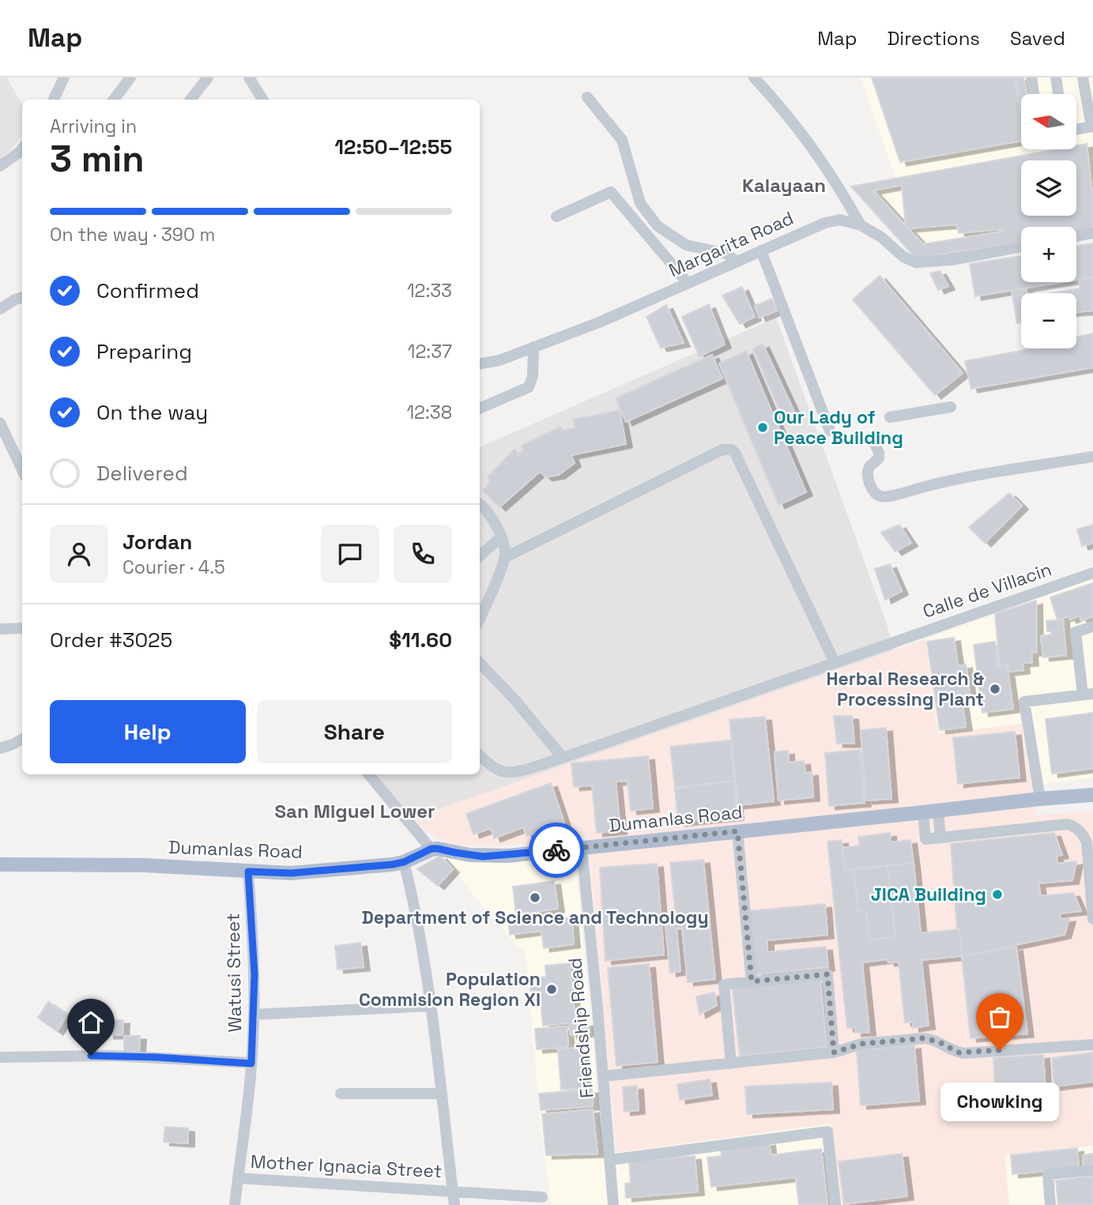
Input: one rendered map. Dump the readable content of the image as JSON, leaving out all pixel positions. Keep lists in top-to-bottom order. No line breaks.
{"streets":{"main road":["Dumanlas Road"],"street":["Margarita Road","Calle de Villacin","Watusi Street","Friendship Road","Mother Ignacia Street"]},"crossings":[["Dumanlas Road","Watusi Street"],["Dumanlas Road","Friendship Road"],["Watusi Street","Mother Ignacia Street"]],"districts":["Kalayaan","San Miguel Lower"],"places":["Our Lady of Peace Building","Herbal Research & Processing Plant","JICA Building","Department of Science and Technology","Population Commision Region XI","Chowking"],"north":"left","page":{"header":"Map","nav":["Map","Directions","Saved"],"map_buttons":["+","−"],"heading":["3 min","Arriving in","12:50–12:55"],"panel":["Jordan","Courier · 4.5","Order #3025","$11.60"],"bar":"On the way · 390 m","list":[["Confirmed","12:33"],["Preparing","12:37"],["On the way","12:38"],"Delivered"],"buttons":["Help","Share"],"bubble":"Chowking"}}
